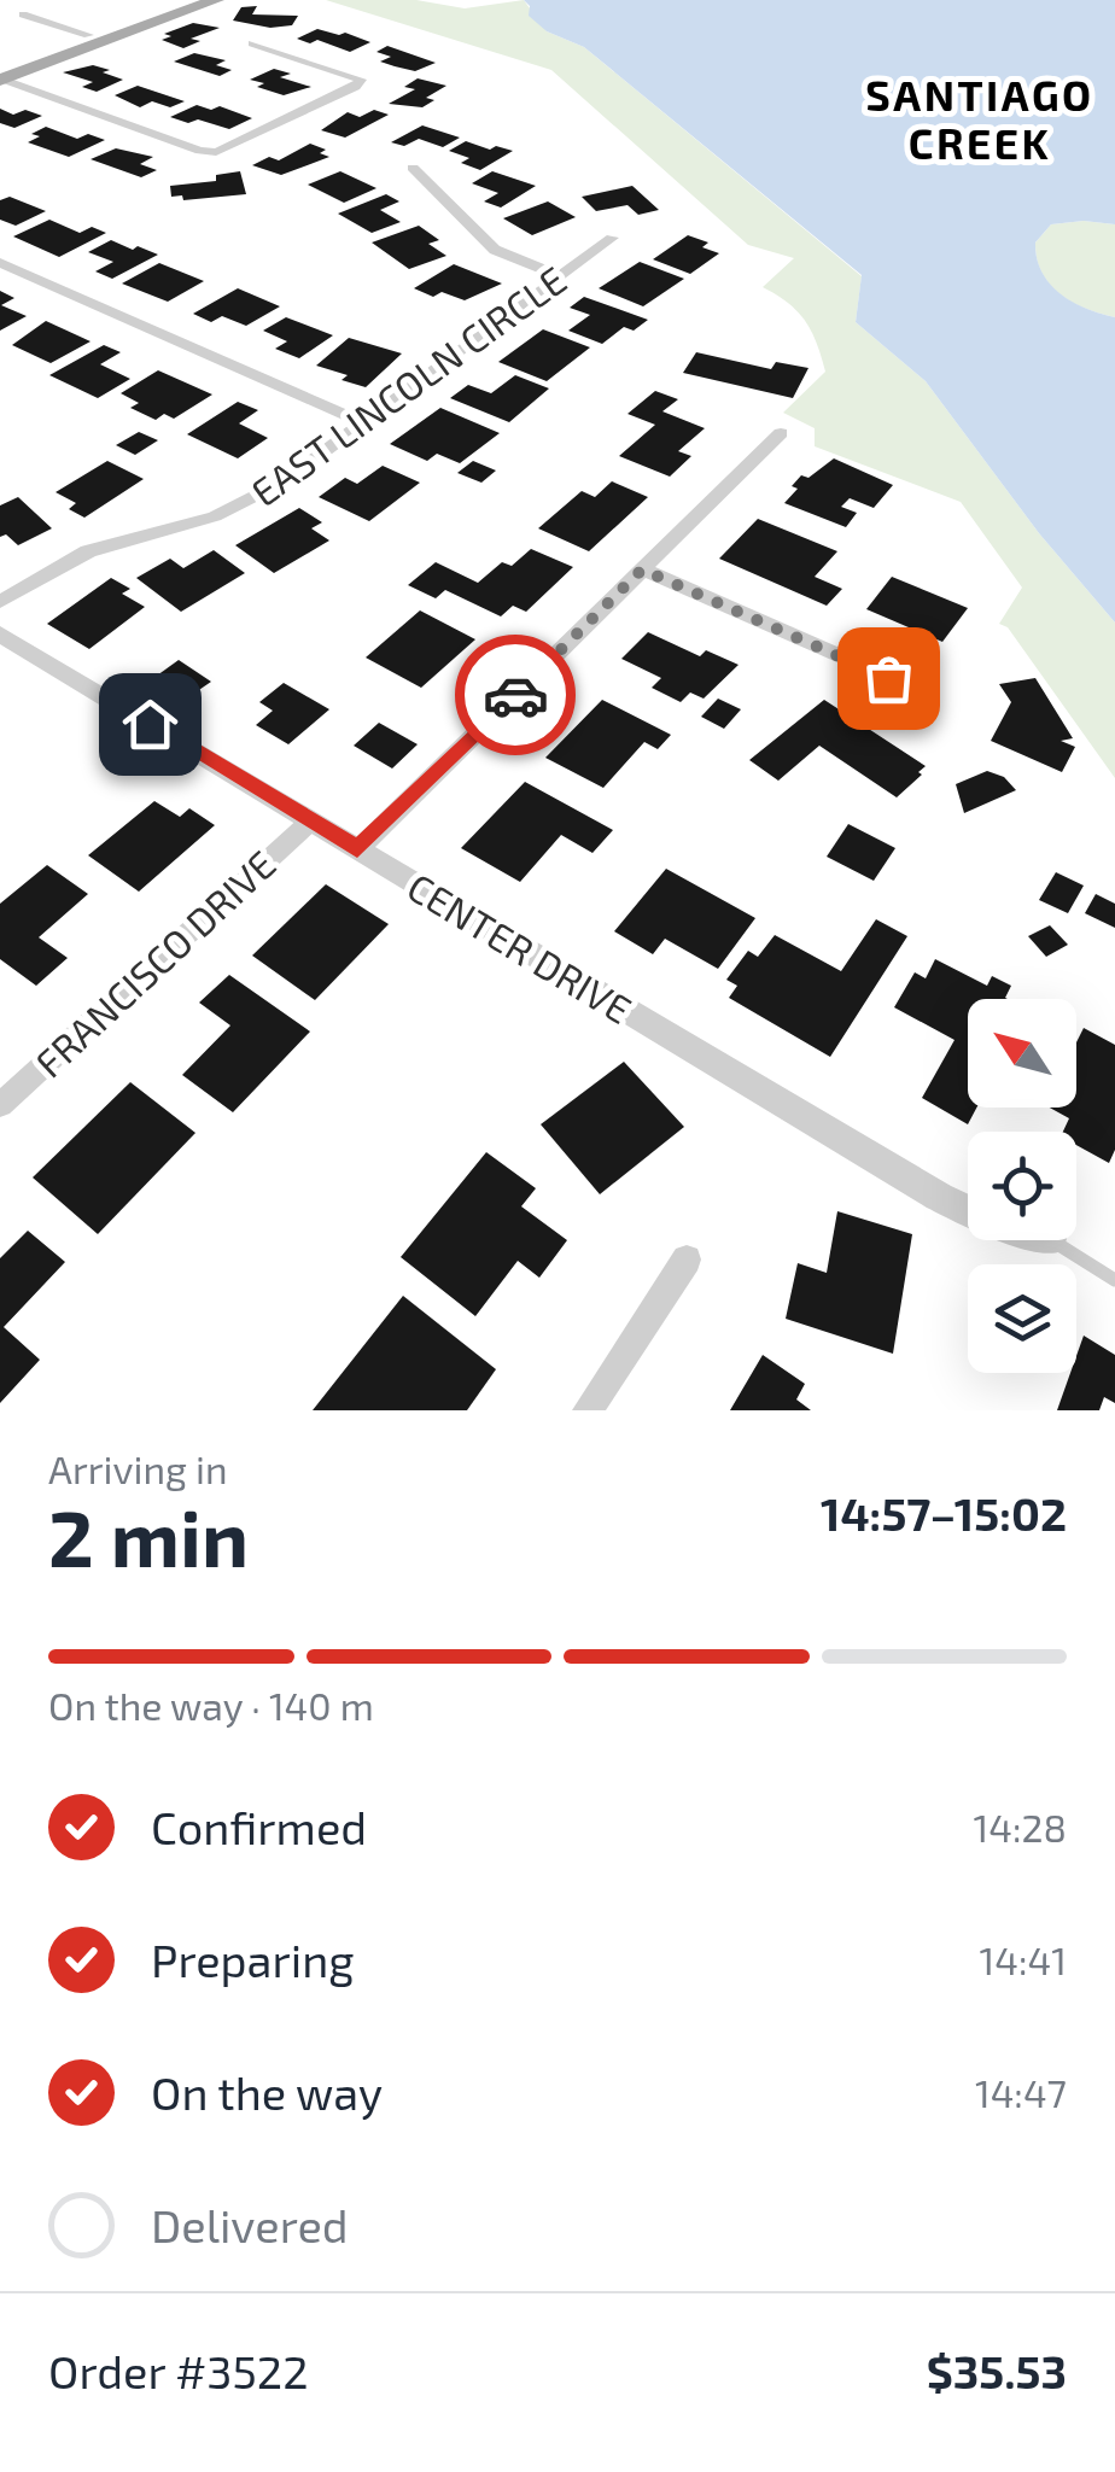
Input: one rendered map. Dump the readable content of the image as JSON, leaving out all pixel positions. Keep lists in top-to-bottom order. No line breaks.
{"streets":{"street":["EAST LINCOLN CIRCLE","CENTER DRIVE","FRANCISCO DRIVE"]},"crossings":[["CENTER DRIVE","FRANCISCO DRIVE"]],"districts":["SANTIAGO CREEK"],"north":"top left","page":{"heading":["2 min","Arriving in","14:57–15:02"],"panel":["Order #3522","$35.53"],"bar":"On the way · 140 m","list":[["Confirmed","14:28"],["Preparing","14:41"],["On the way","14:47"],"Delivered"]}}
